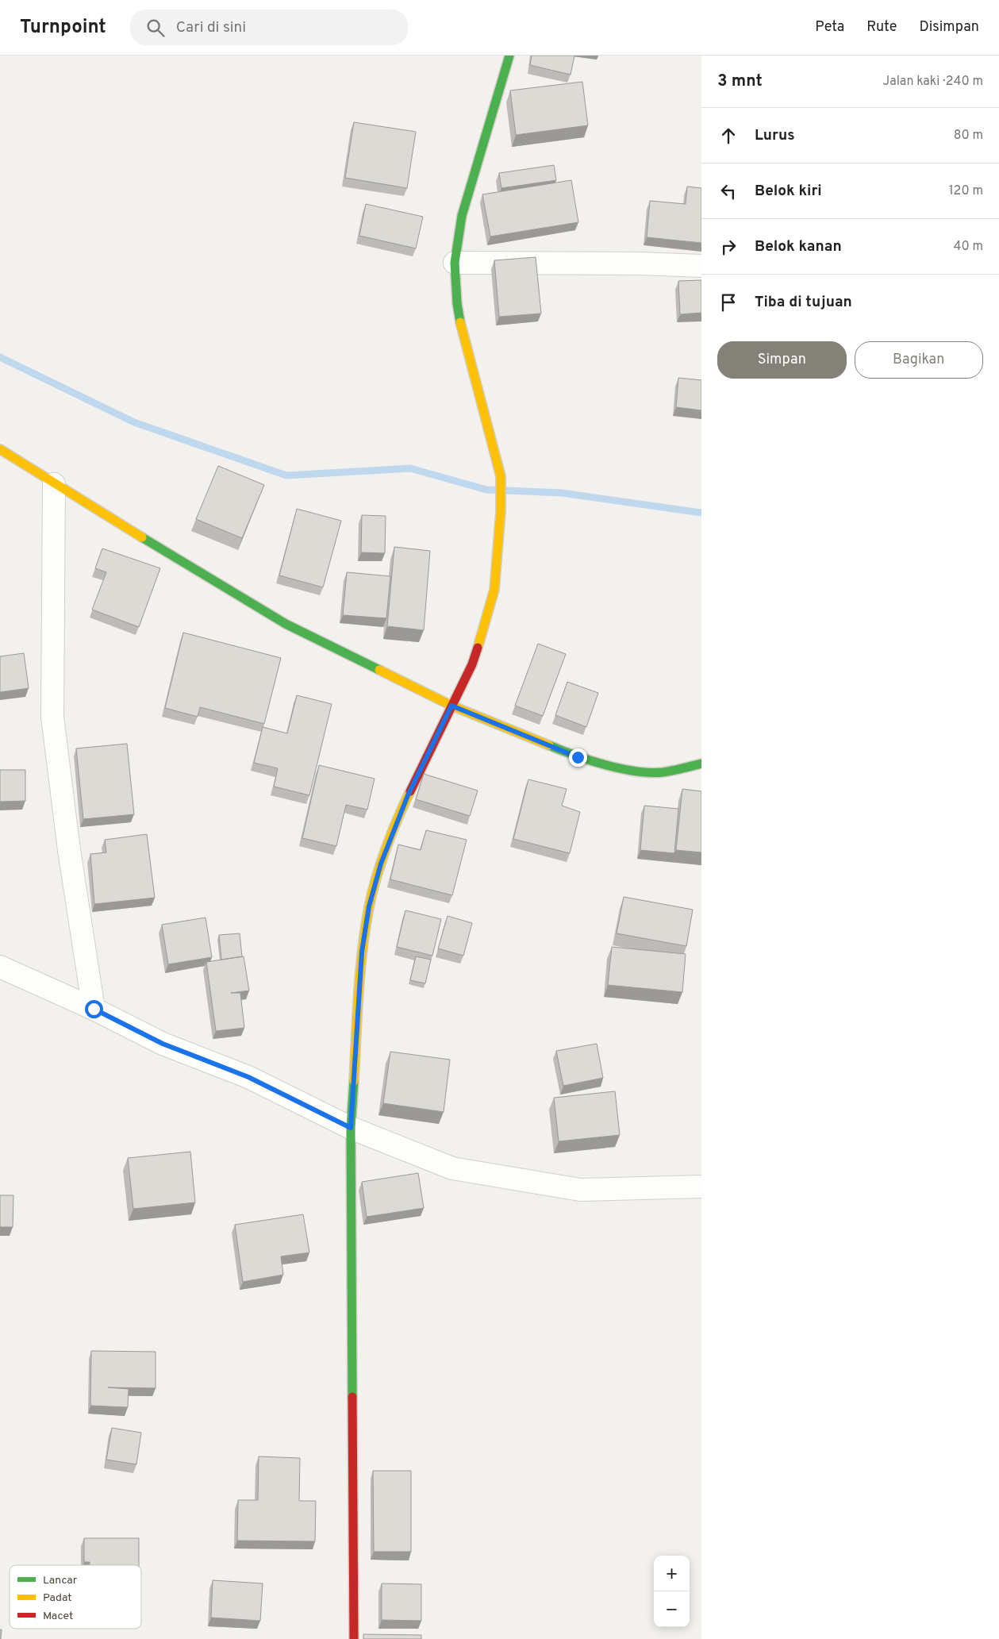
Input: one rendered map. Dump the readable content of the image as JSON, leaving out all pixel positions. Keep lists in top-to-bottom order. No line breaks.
{"legend":["Lancar","Padat","Macet"],"page":{"header":"Turnpoint","search":"Cari di sini","nav":["Peta","Rute","Disimpan"],"heading":["3 mnt","Jalan kaki · 240 m"],"list":[["Lurus","80 m"],["Belok kiri","120 m"],["Belok kanan","40 m"],"Tiba di tujuan"],"buttons":["Simpan","Bagikan"],"map_buttons":["+","−"]}}
